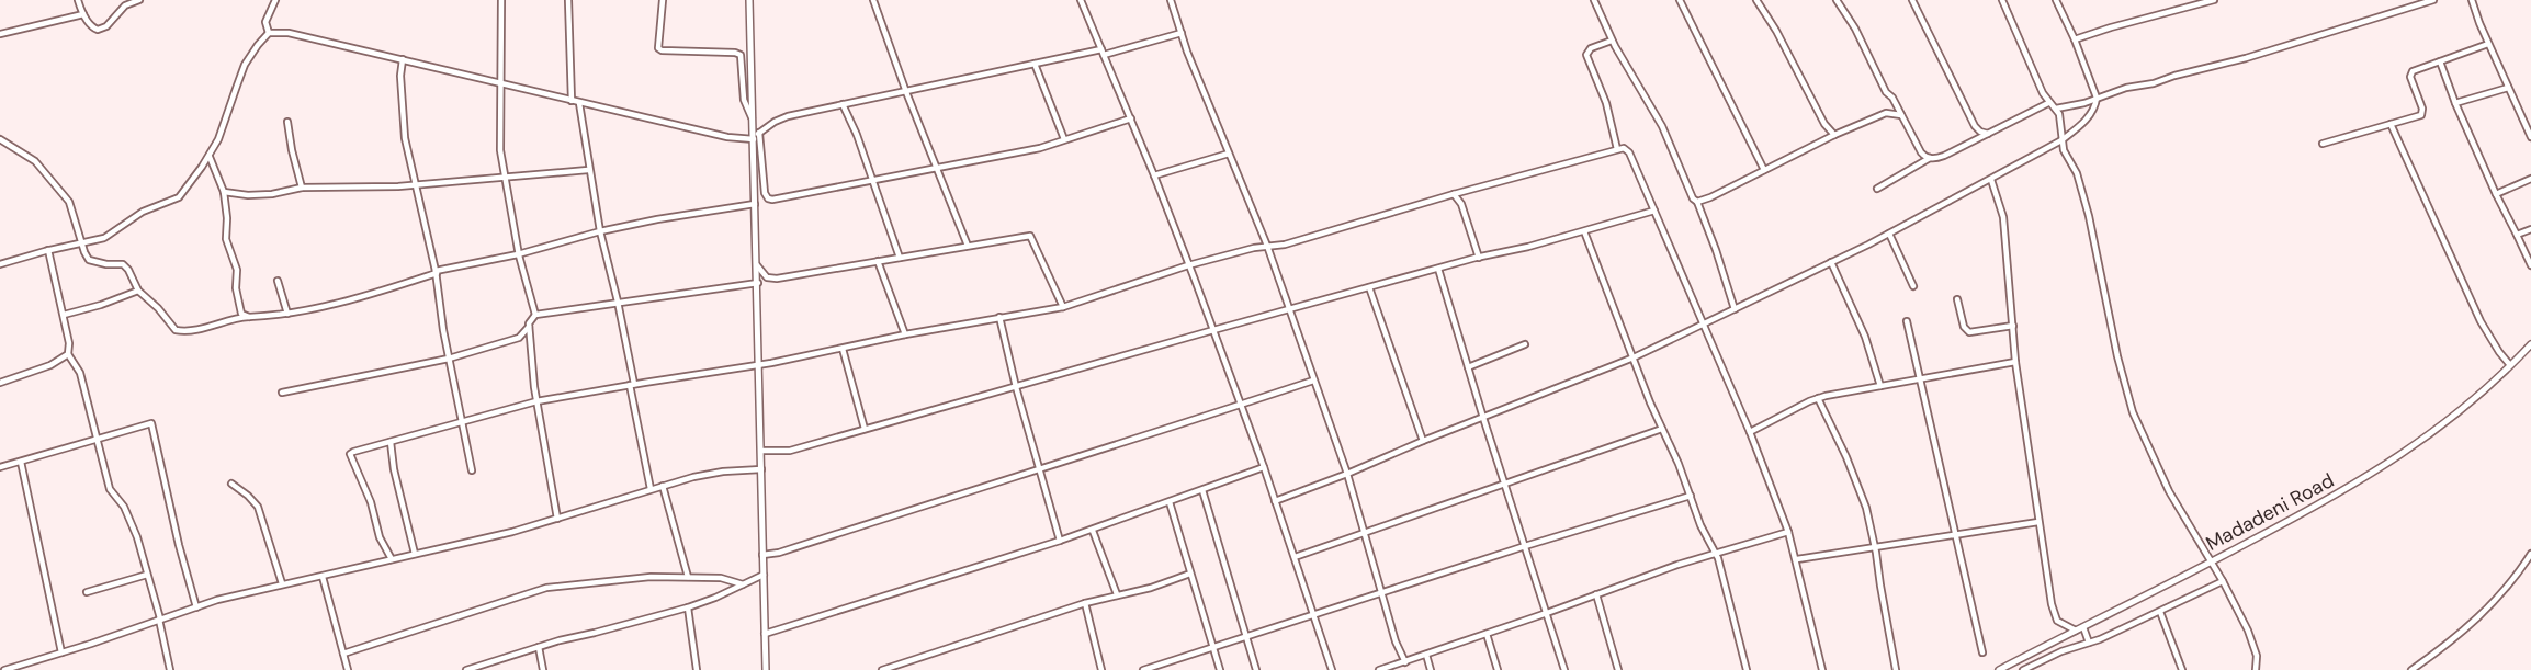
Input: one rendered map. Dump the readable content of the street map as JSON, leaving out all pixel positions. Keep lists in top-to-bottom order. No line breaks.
{"streets":{"street":["Madadeni Road"]}}
